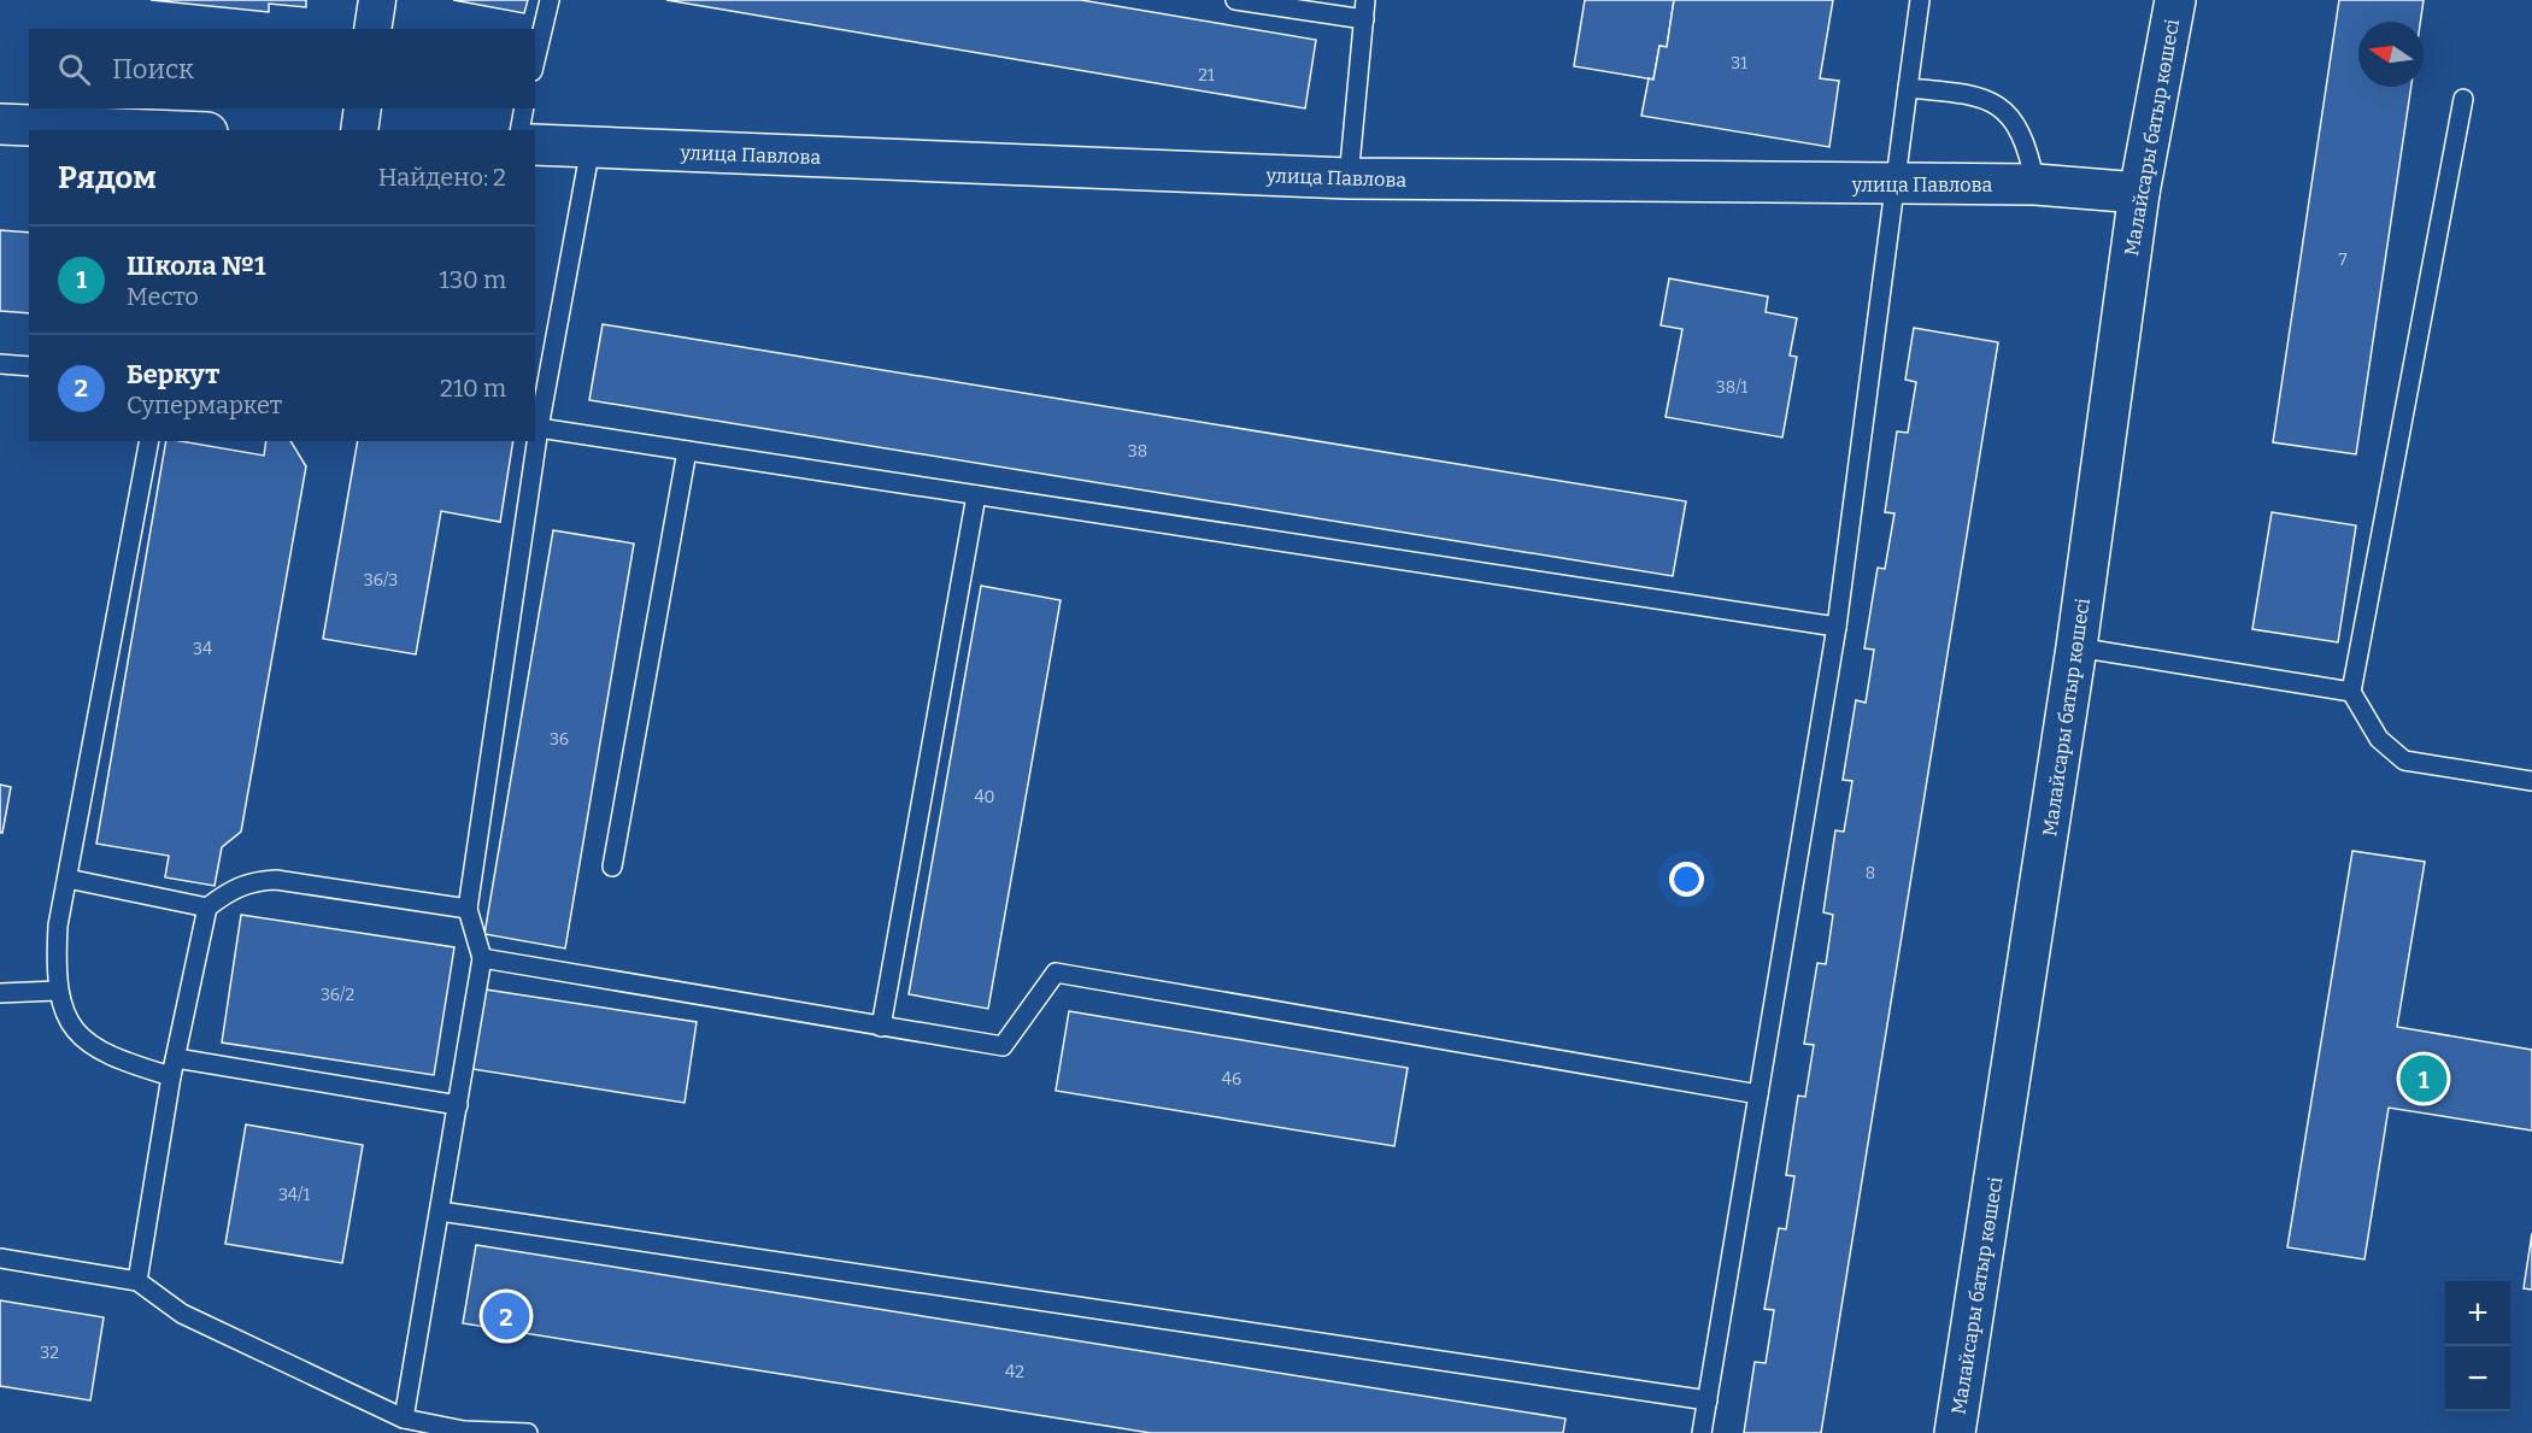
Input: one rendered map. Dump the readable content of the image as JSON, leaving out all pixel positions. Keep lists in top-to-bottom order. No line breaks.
{"streets":{"street":["Малайсары батыр көшесі","улица Павлова"]},"crossings":[["Малайсары батыр көшесі","улица Павлова"]],"house_numbers":["31","21","7","38/1","38","36/3","34","36","40","8","36/2","46","34/1","32","42"],"north":"left","page":{"search":"Поиск","heading":["Рядом","Найдено: 2"],"list":[{"mark":"1","name":"Школа №1","note":"Место","value":"130 m"},{"mark":"2","name":"Беркут","note":"Супермаркет","value":"210 m"}],"pins":["1","2"],"map_buttons":["+","−"]}}
